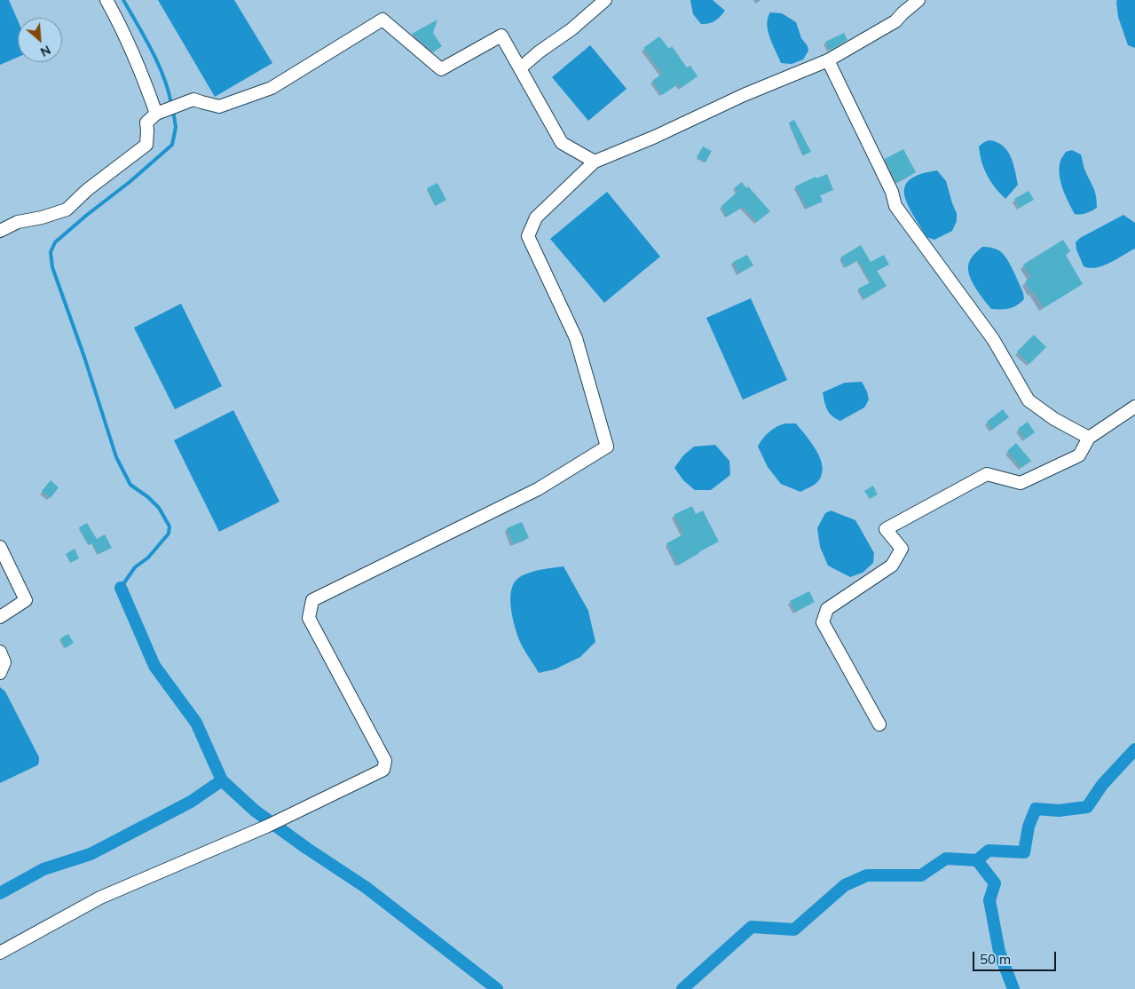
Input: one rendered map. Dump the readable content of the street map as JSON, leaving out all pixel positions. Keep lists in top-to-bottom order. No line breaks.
{"scale_bar":"50 m","north":"bottom right"}
